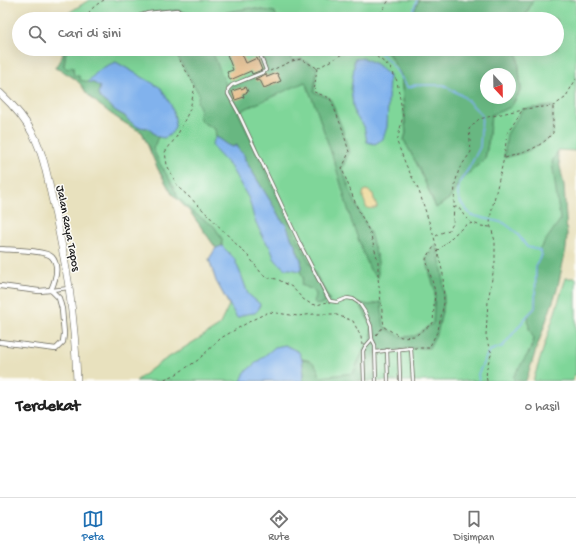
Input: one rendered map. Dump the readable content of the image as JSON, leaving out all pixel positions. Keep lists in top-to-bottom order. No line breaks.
{"streets":{"main road":["Jalan Raya Tapos"]},"north":"bottom","page":{"search":"Cari di sini","heading":["Terdekat","0 hasil"],"nav":["Peta","Rute","Disimpan"]}}
